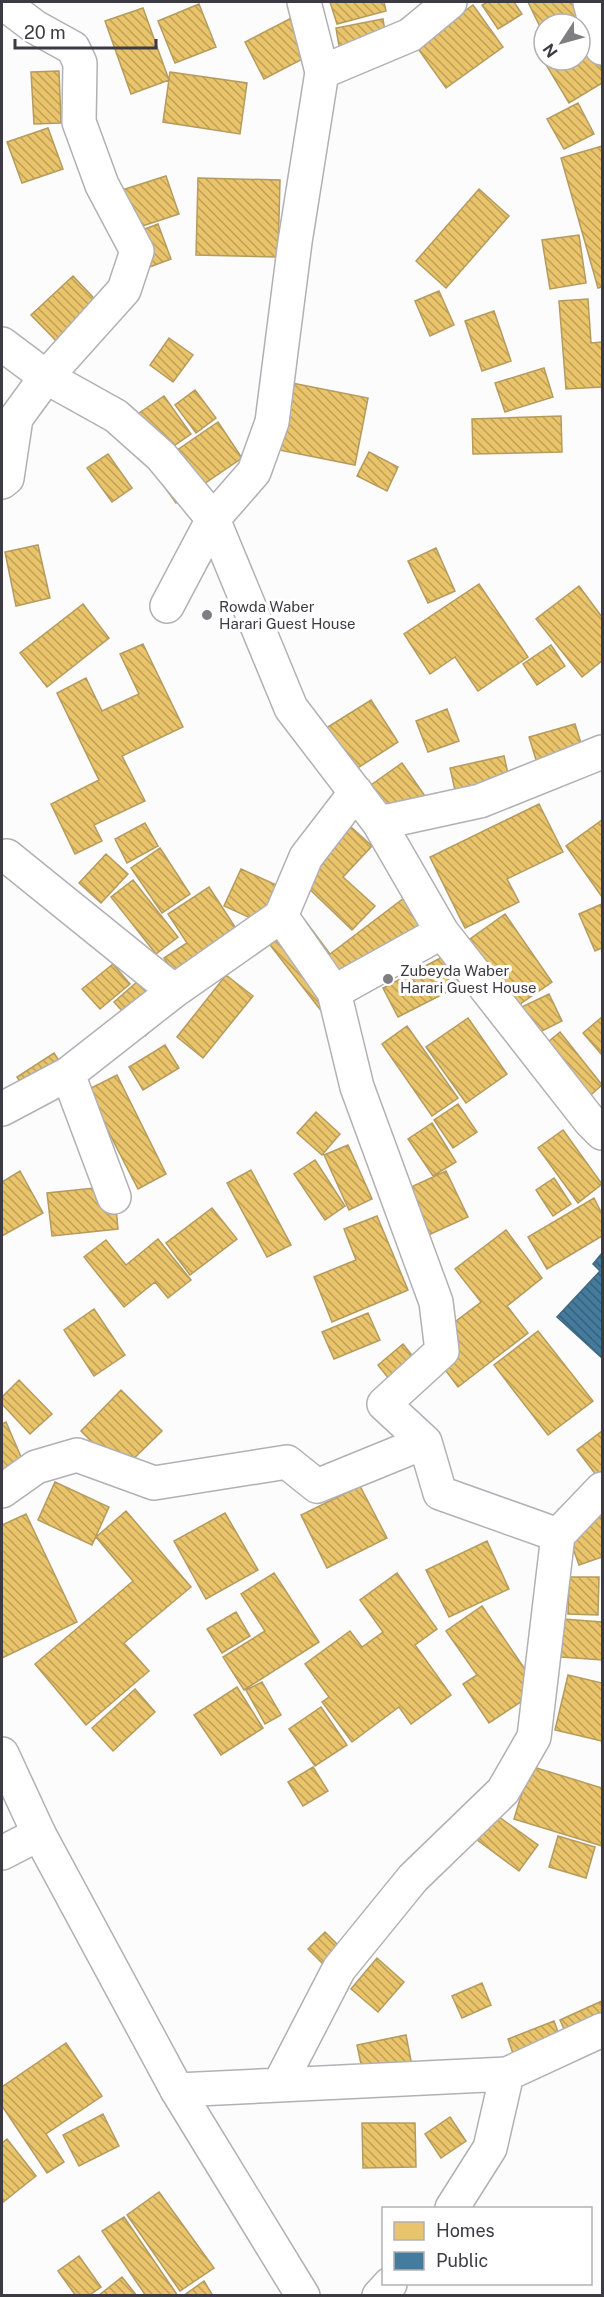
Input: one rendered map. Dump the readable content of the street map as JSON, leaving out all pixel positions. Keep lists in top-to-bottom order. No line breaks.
{"places":["Rowda Waber Harari Guest House","Zubeyda Waber Harari Guest House"],"legend":["Homes","Public"],"scale_bar":"20 m","north":"bottom left"}
